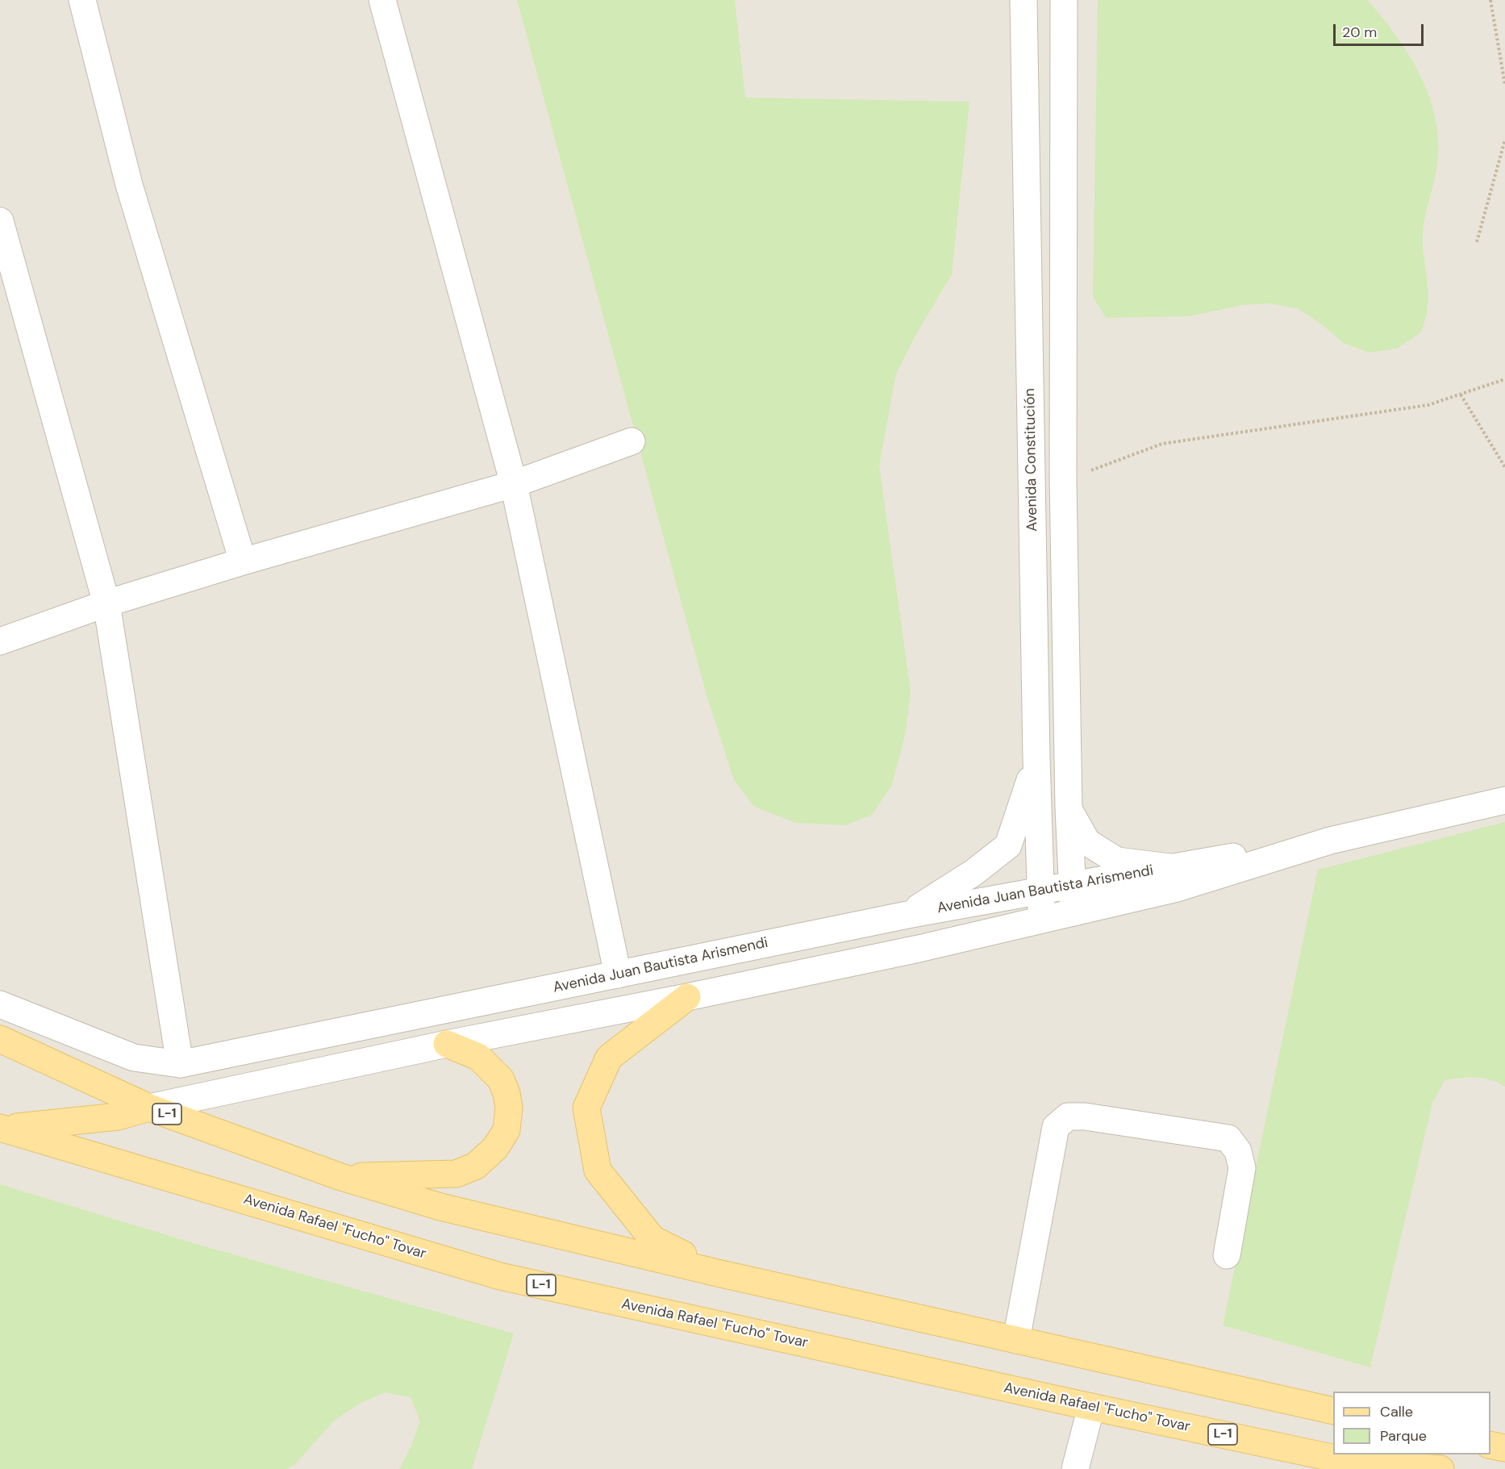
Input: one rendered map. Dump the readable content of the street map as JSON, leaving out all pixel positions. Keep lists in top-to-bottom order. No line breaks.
{"streets":{"main road":["L-1","Avenida Rafael \"Fucho\" Tovar"],"street":["Avenida Constitución","Avenida Juan Bautista Arismendi"]},"crossings":[["Avenida Constitución","Avenida Juan Bautista Arismendi"],["Avenida Constitución","L-1"],["Avenida Juan Bautista Arismendi","L-1"]],"legend":["Calle","Parque"],"scale_bar":"20 m"}
